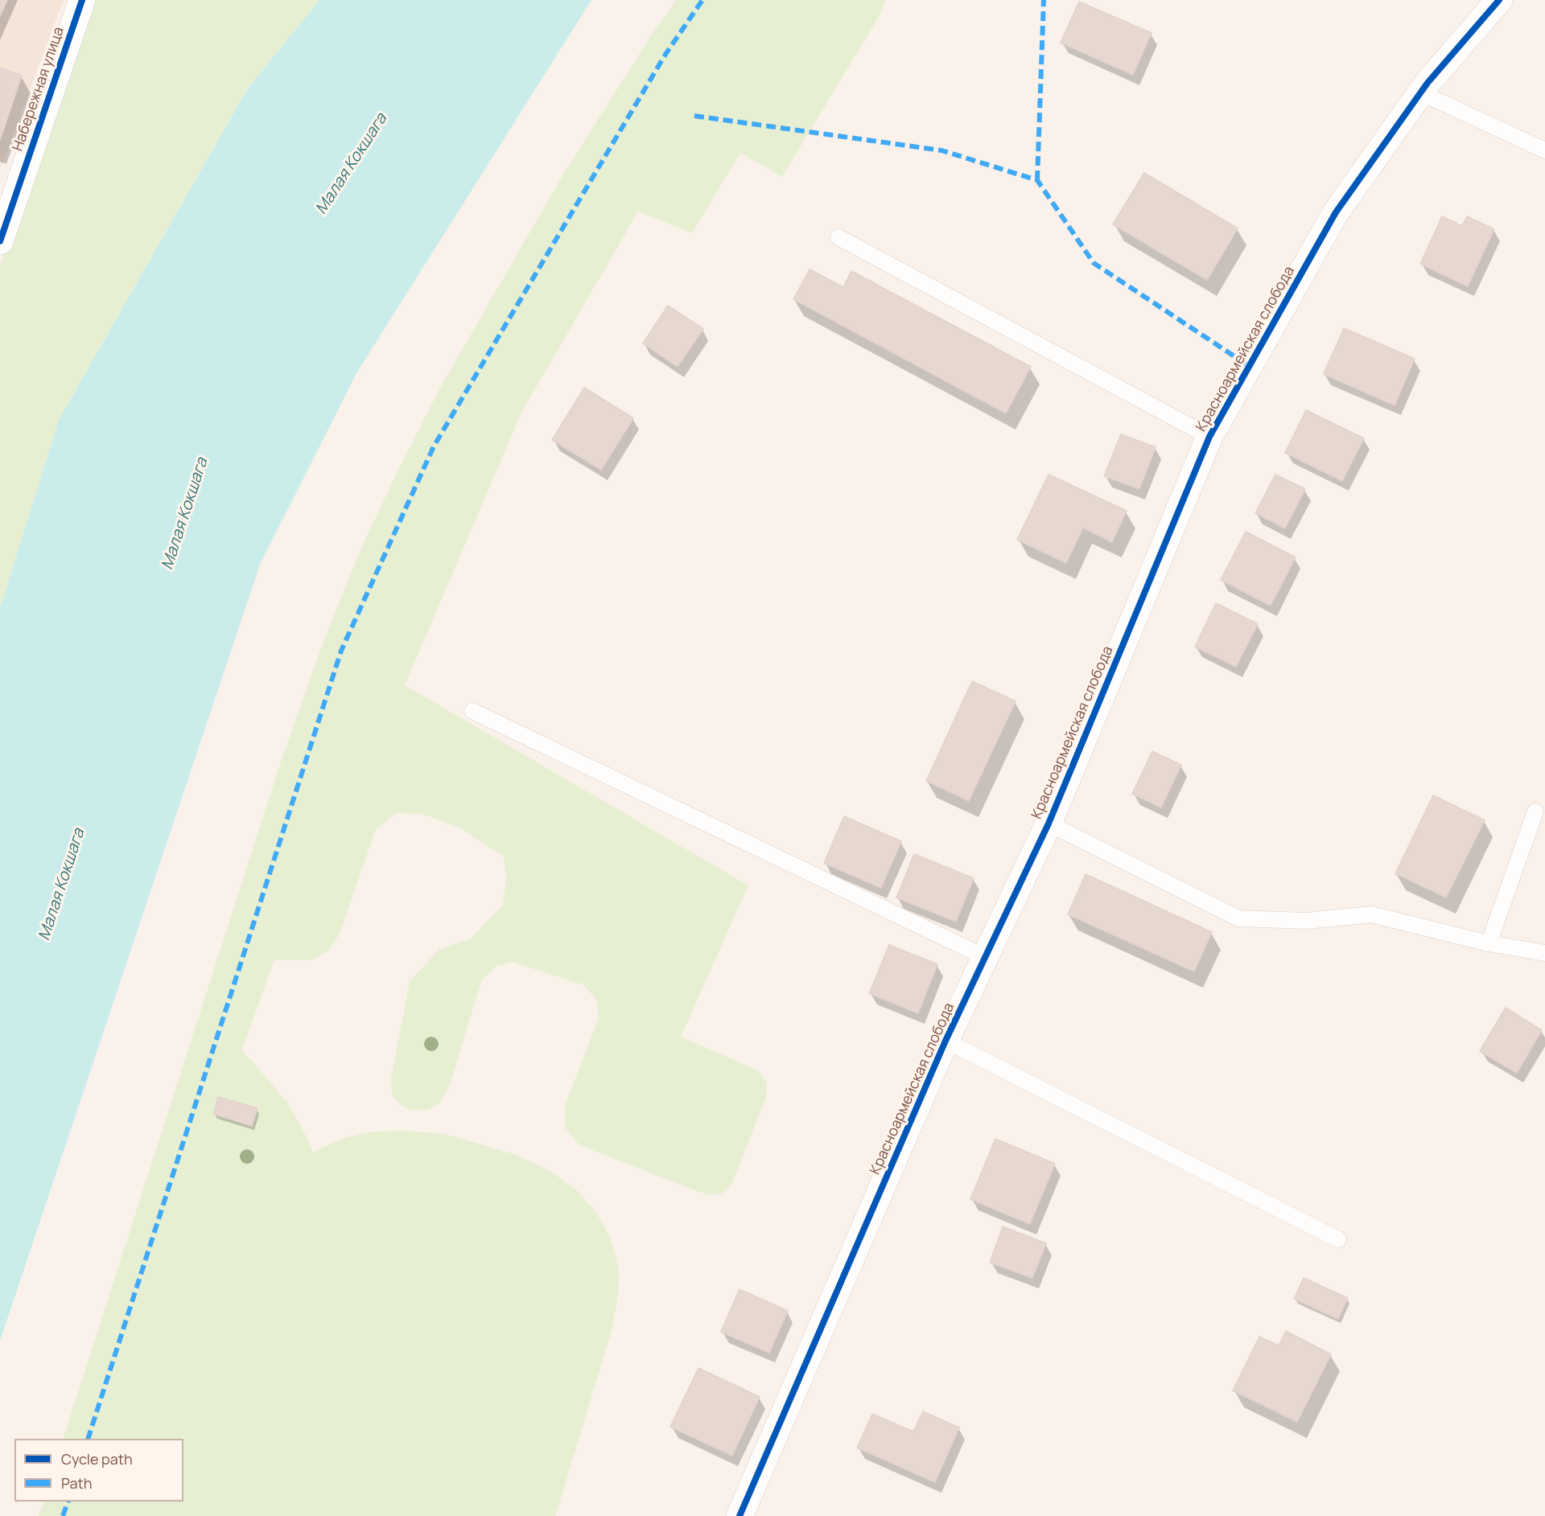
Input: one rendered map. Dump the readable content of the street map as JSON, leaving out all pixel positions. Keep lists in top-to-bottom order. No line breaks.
{"streets":{"street":["Набережная улица","Красноармейская слобода"]},"water":["Малая Кокшага"],"legend":["Cycle path","Path"]}
